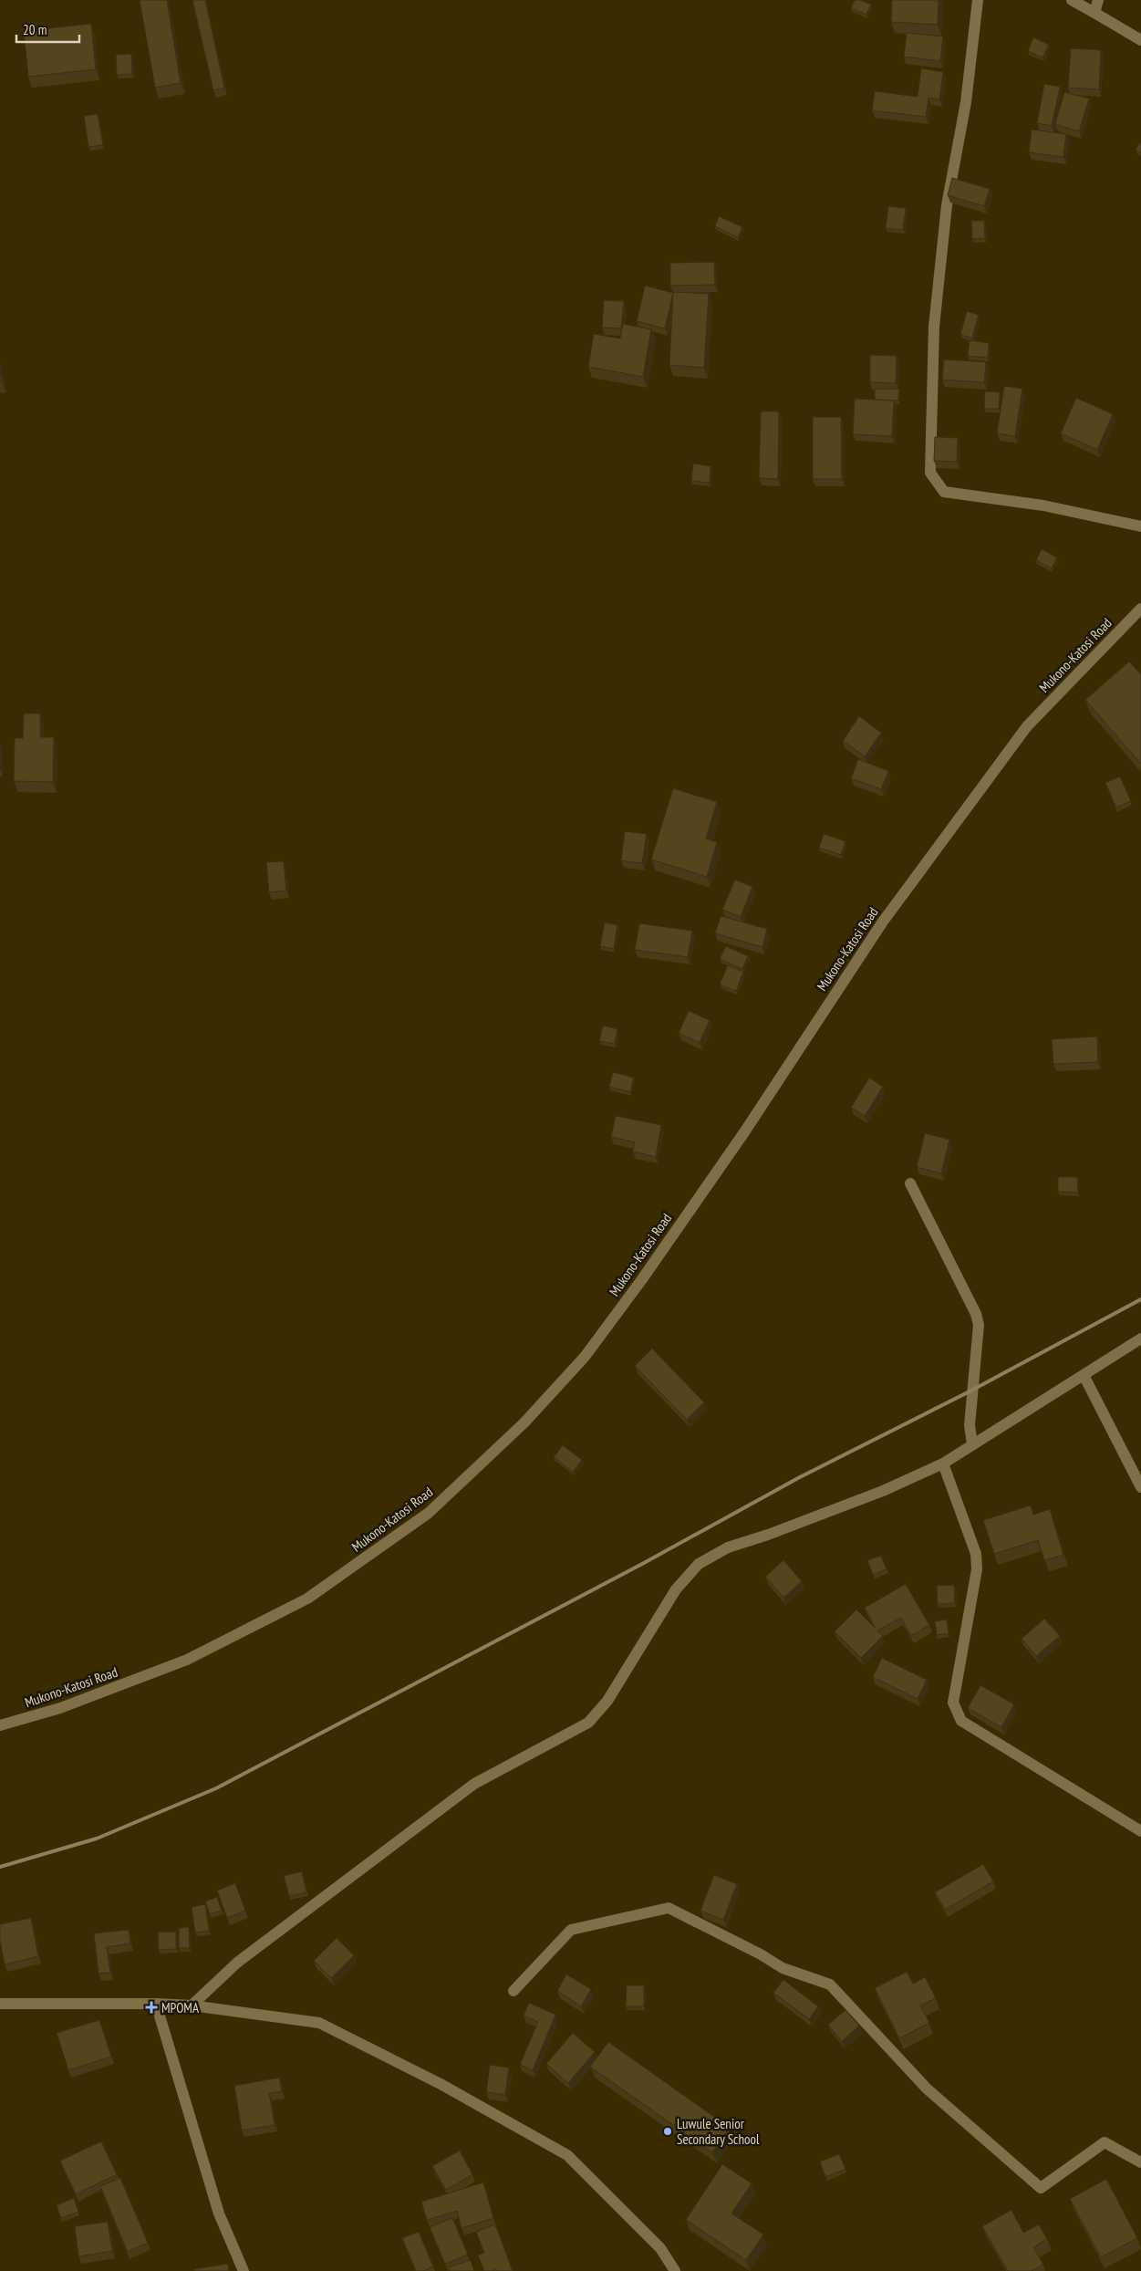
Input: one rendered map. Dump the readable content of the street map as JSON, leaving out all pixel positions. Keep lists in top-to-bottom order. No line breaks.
{"streets":{"street":["Mukono-Katosi Road"]},"places":{"health":["MPOMA"],"other":["Luwule Senior Secondary School"]},"scale_bar":"20 m"}
